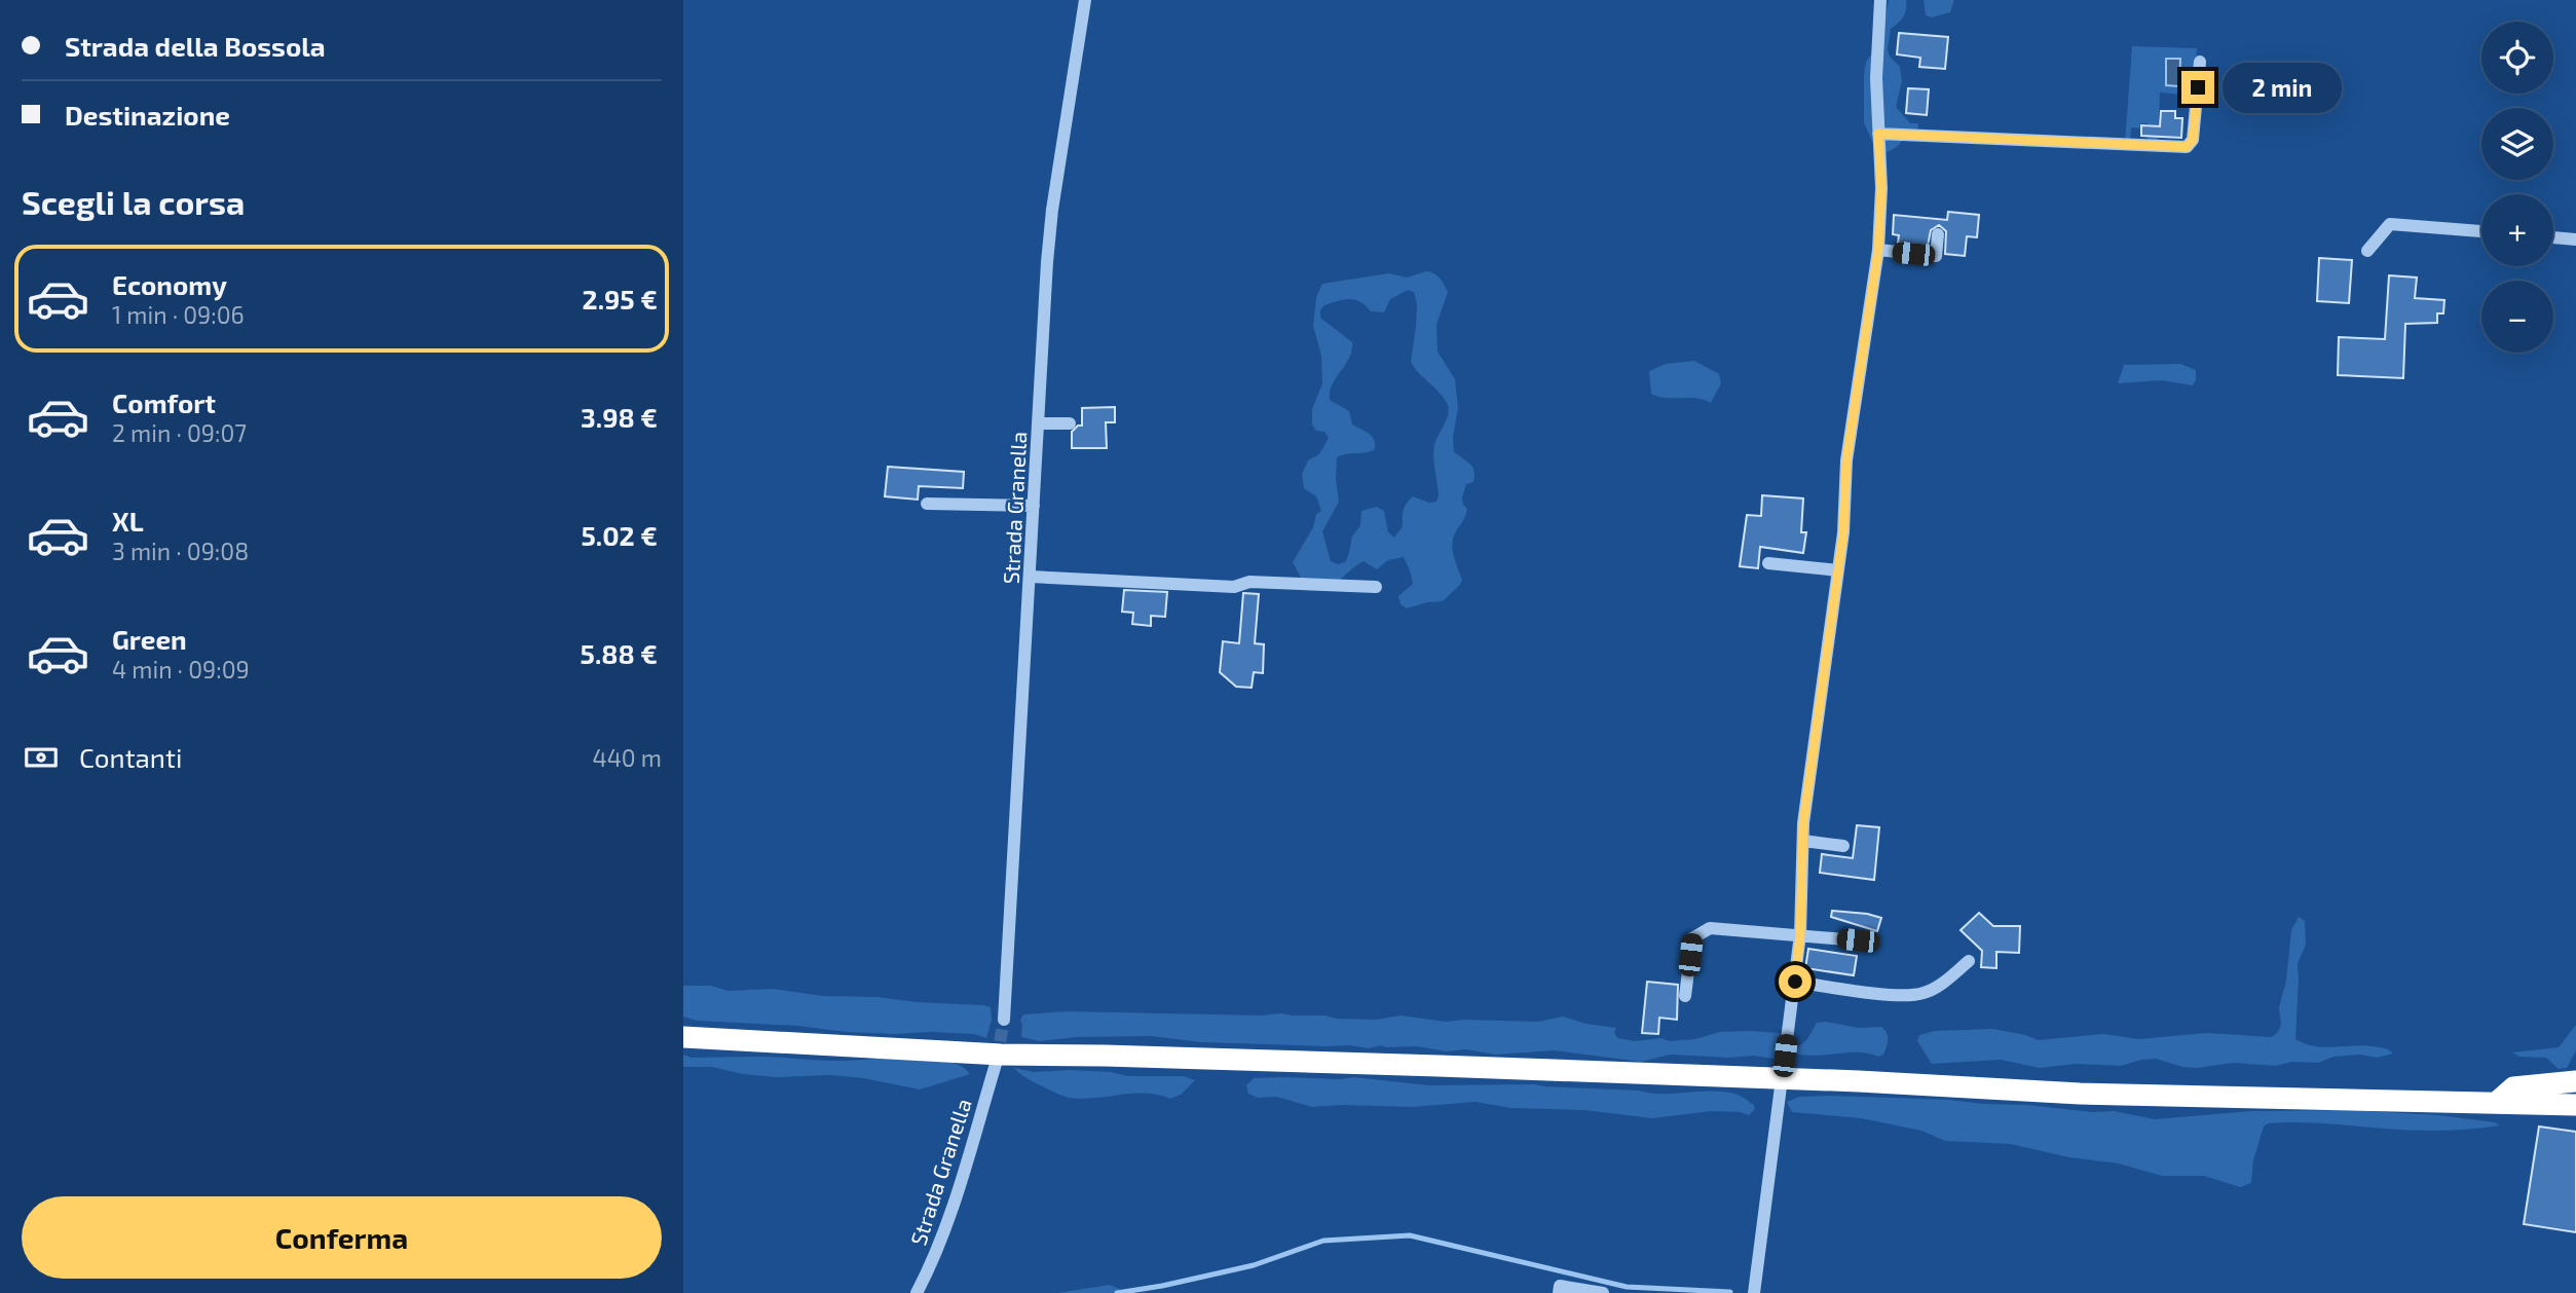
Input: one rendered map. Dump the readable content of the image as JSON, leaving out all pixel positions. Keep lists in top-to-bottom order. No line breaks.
{"streets":{"street":["Strada Granella"]},"page":{"banner":["Strada della Bossola","Destinazione"],"map_buttons":["+","−"],"bubble":"2 min","heading":"Scegli la corsa","list":[{"name":"Economy","note":"1 min · 09:06","value":"2.95 €"},{"name":"Comfort","note":"2 min · 09:07","value":"3.98 €"},{"name":"XL","note":"3 min · 09:08","value":"5.02 €"},{"name":"Green","note":"4 min · 09:09","value":"5.88 €"}],"pay":["Contanti","440 m"],"buttons":"Conferma"}}
